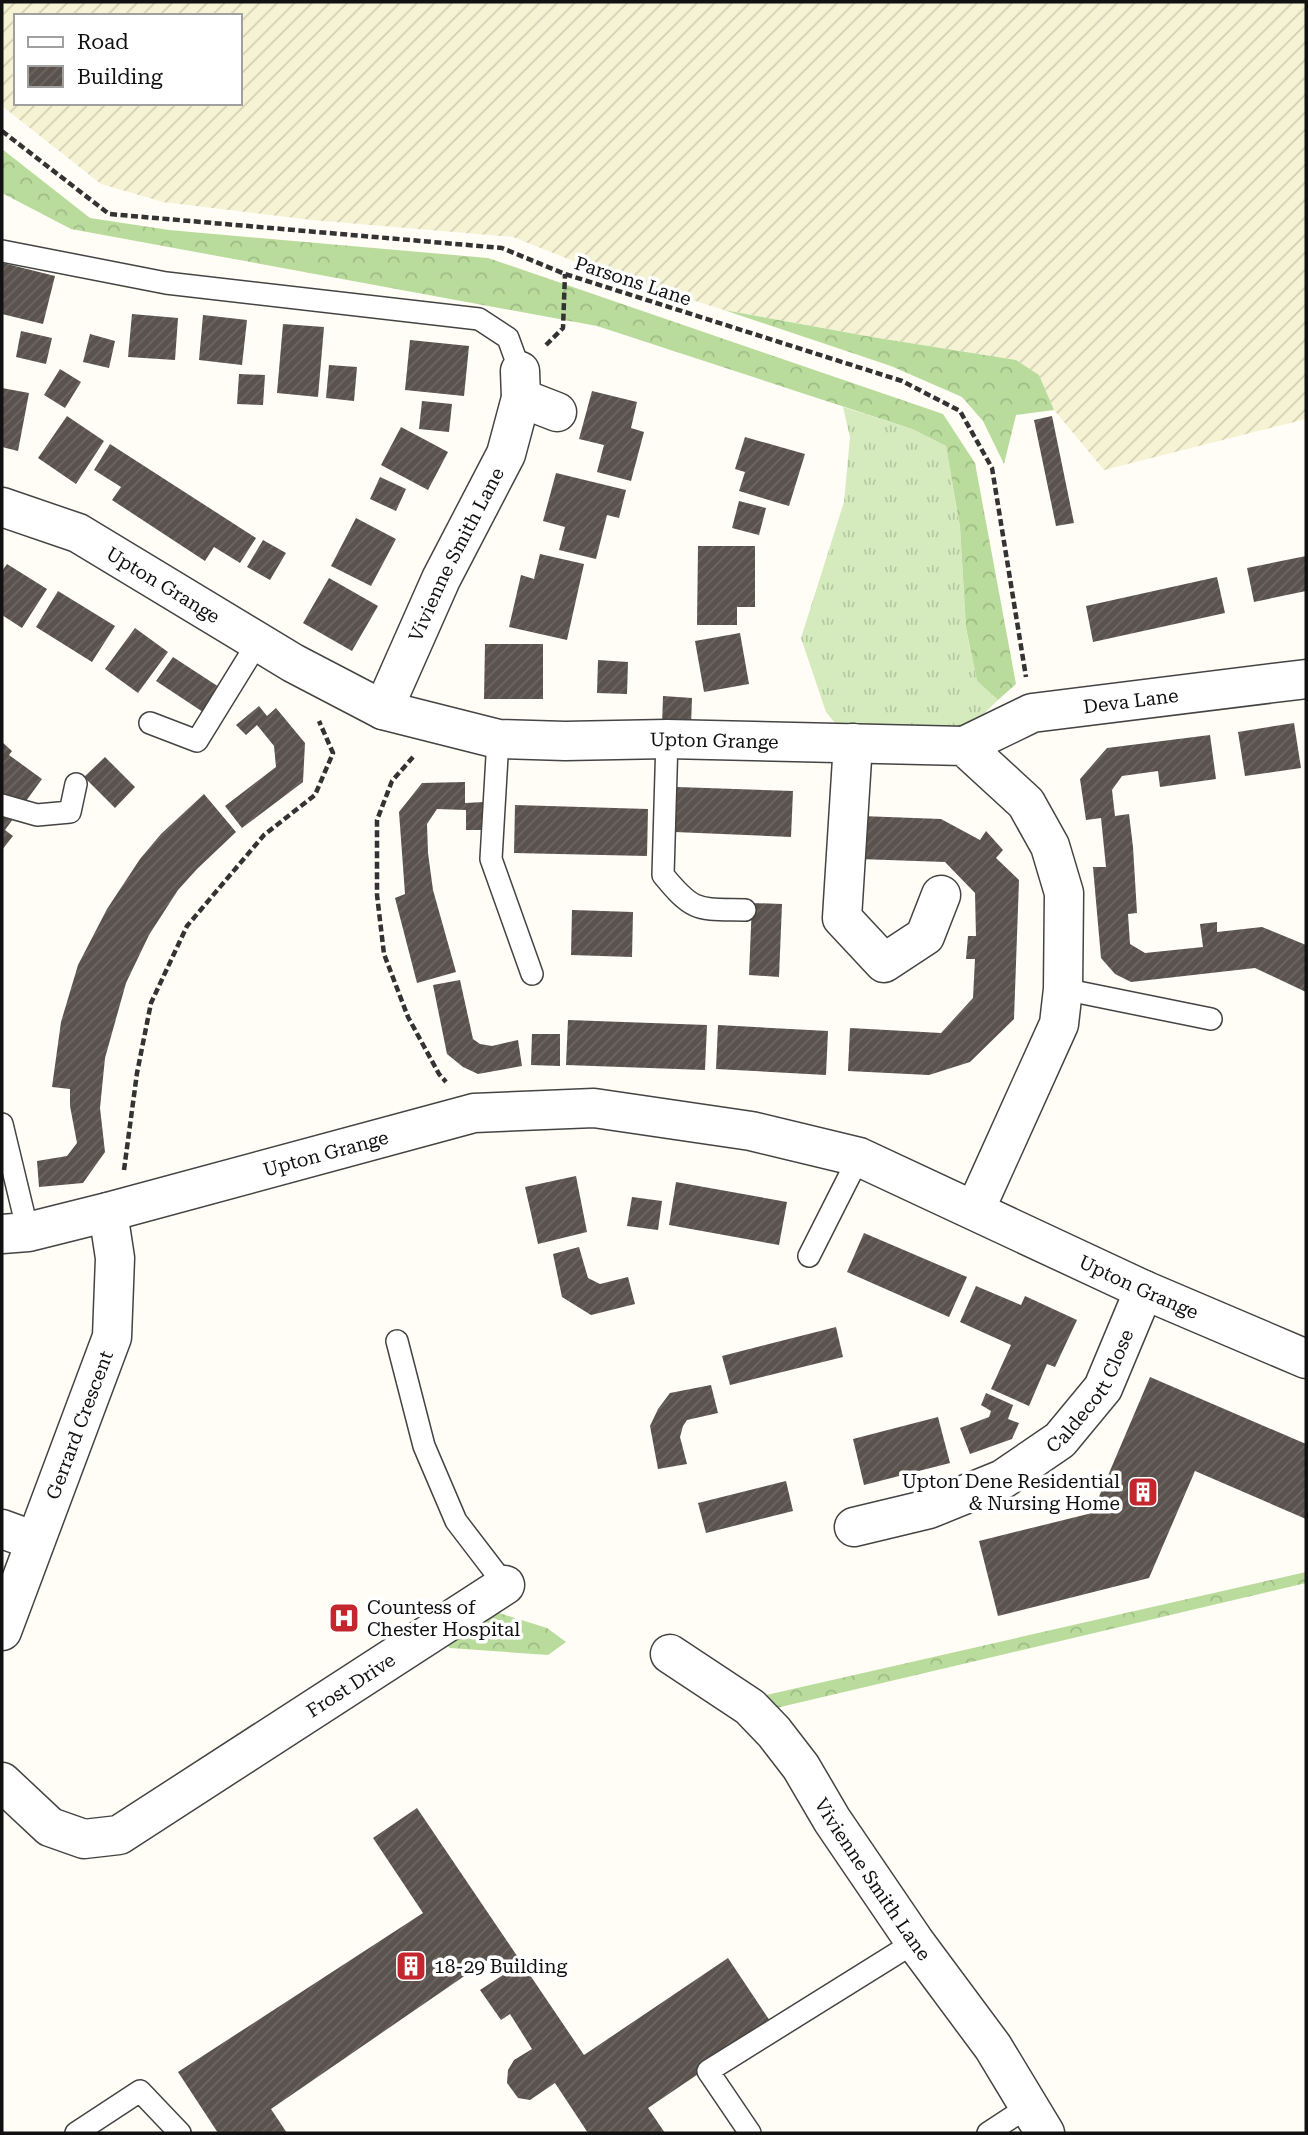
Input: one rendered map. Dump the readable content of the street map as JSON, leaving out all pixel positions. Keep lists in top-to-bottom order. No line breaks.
{"streets":{"street":["Vivienne Smith Lane","Upton Grange","Deva Lane","Caldecott Close","Gerrard Crescent","Frost Drive"],"path":["Parsons Lane"]},"crossings":[["Parsons Lane","Deva Lane"],["Vivienne Smith Lane","Upton Grange"],["Upton Grange","Deva Lane"],["Upton Grange","Caldecott Close"],["Upton Grange","Gerrard Crescent"]],"places":{"building":["Upton Dene Residential & Nursing Home","18-29 Building"],"hospital":["Countess of Chester Hospital"]},"legend":["Road","Building"]}
